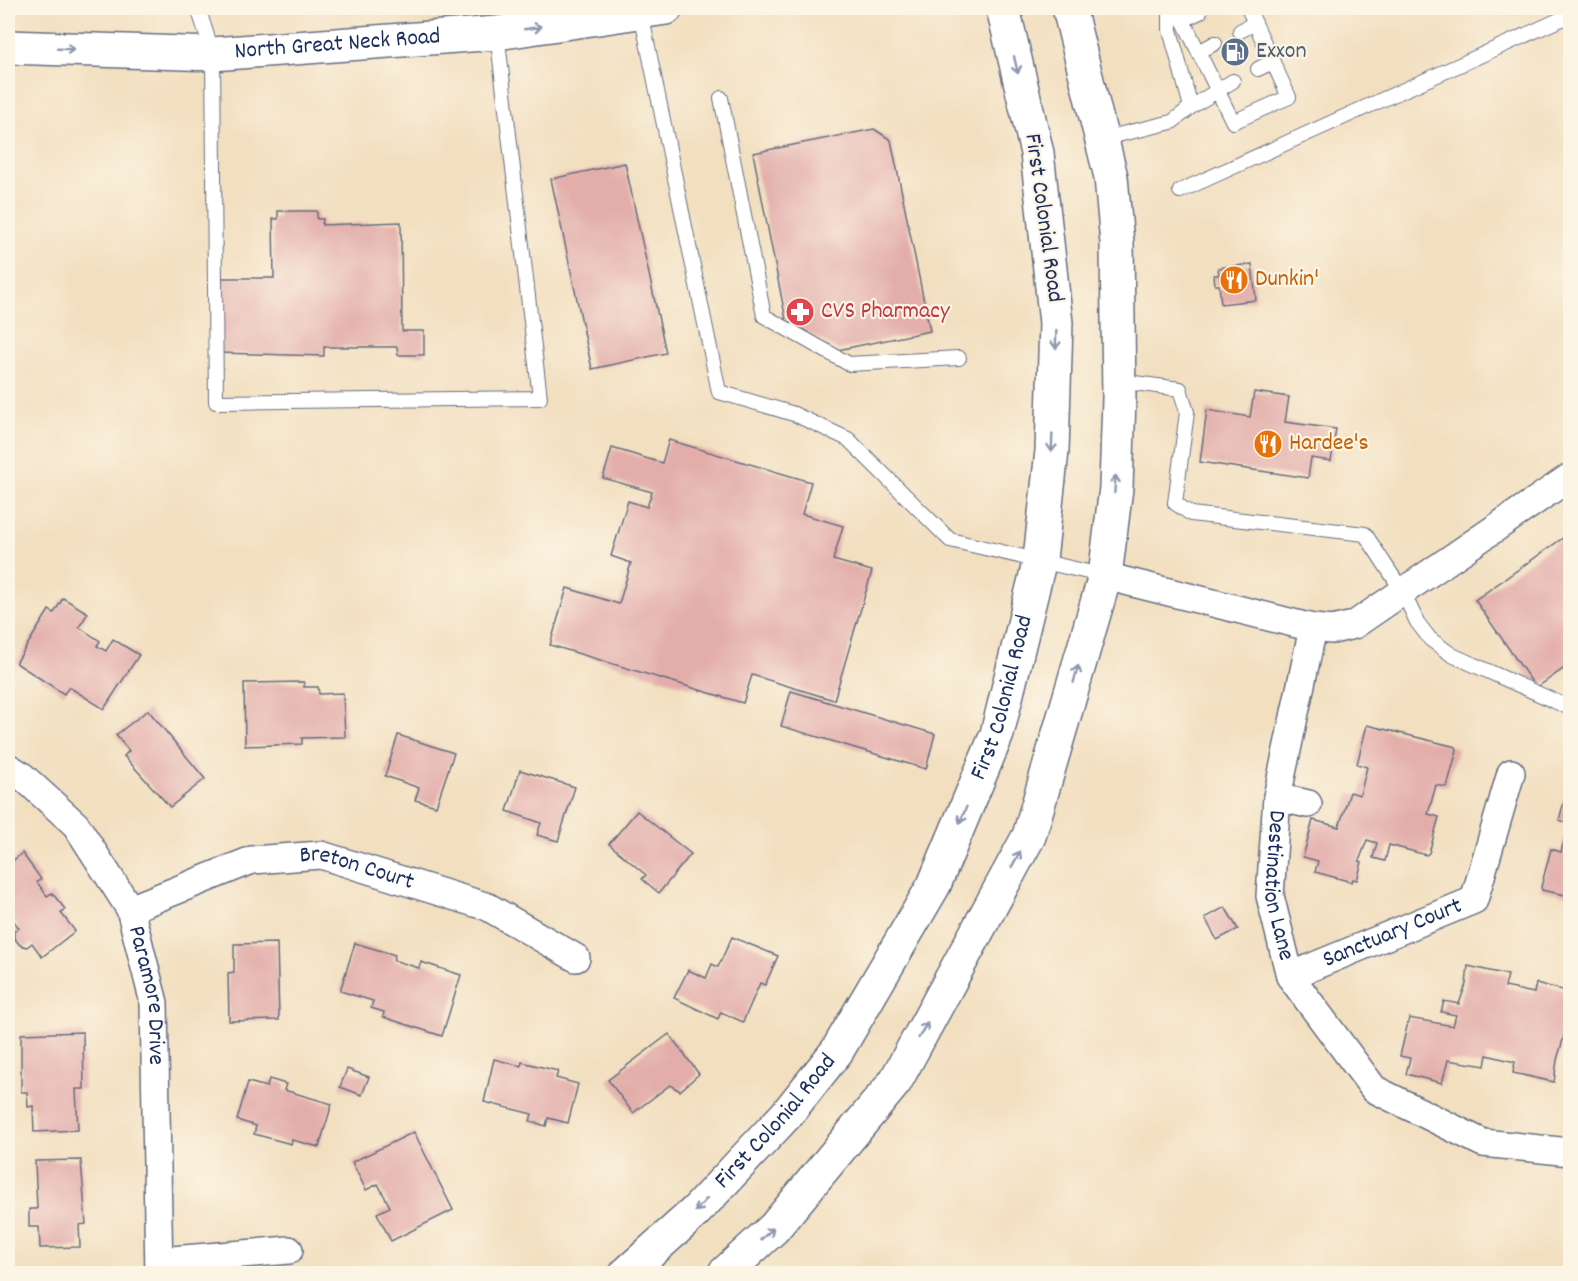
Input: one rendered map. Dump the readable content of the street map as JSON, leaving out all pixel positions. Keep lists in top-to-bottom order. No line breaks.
{"streets":{"main road":["North Great Neck Road","First Colonial Road"],"street":["Breton Court","Destination Lane","Sanctuary Court","Paramore Drive"]},"crossings":[["Breton Court","Paramore Drive"],["Destination Lane","Sanctuary Court"]],"one_way":["North Great Neck Road"],"places":{"fuel station":["Exxon"],"restaurant":["Dunkin'","Hardee's"],"pharmacy":["CVS Pharmacy"]}}
